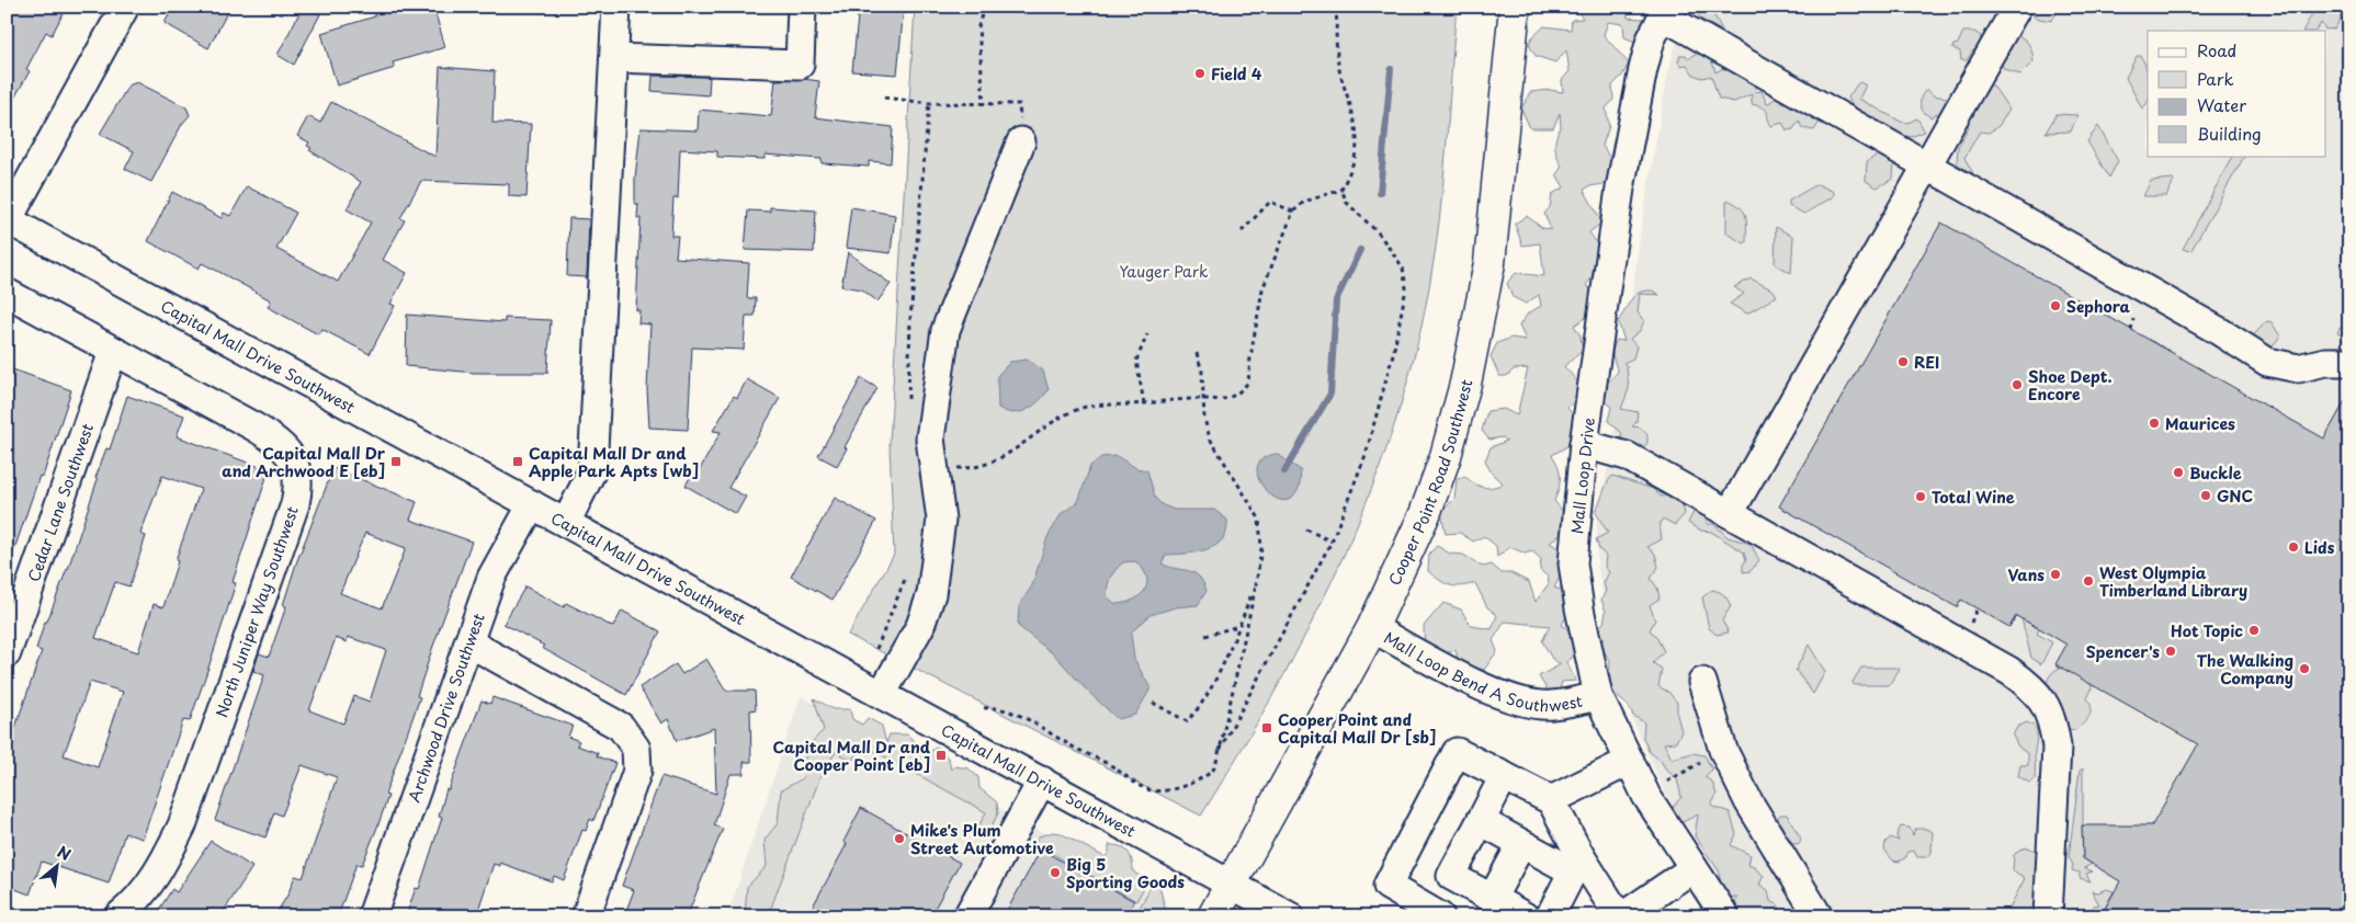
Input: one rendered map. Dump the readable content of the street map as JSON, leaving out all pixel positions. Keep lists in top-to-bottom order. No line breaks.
{"streets":{"main road":["Cooper Point Road Southwest"],"street":["Capital Mall Drive Southwest","Mall Loop Drive","Cedar Lane Southwest","North Juniper Way Southwest","Mall Loop Bend A Southwest","Archwood Drive Southwest"]},"crossings":[["Capital Mall Drive Southwest","Cooper Point Road Southwest"],["Capital Mall Drive Southwest","Archwood Drive Southwest"],["Mall Loop Drive","Mall Loop Bend A Southwest"],["Cooper Point Road Southwest","Mall Loop Bend A Southwest"],["Cedar Lane Southwest","North Juniper Way Southwest"]],"parks":["Yauger Park"],"places":{"other":["Field 4","Sephora","REI","Shoe Dept. Encore","Maurices","Buckle","GNC","Total Wine","Lids","Vans","West Olympia Timberland Library","Hot Topic","Spencer's","The Walking Company","Mike's Plum Street Automotive","Big 5 Sporting Goods"],"transit":["Capital Mall Dr and Archwood E [eb]","Capital Mall Dr and Apple Park Apts [wb]","Cooper Point and Capital Mall Dr [sb]","Capital Mall Dr and Cooper Point [eb]"]},"legend":["Road","Park","Water","Building"],"north":"top right"}
